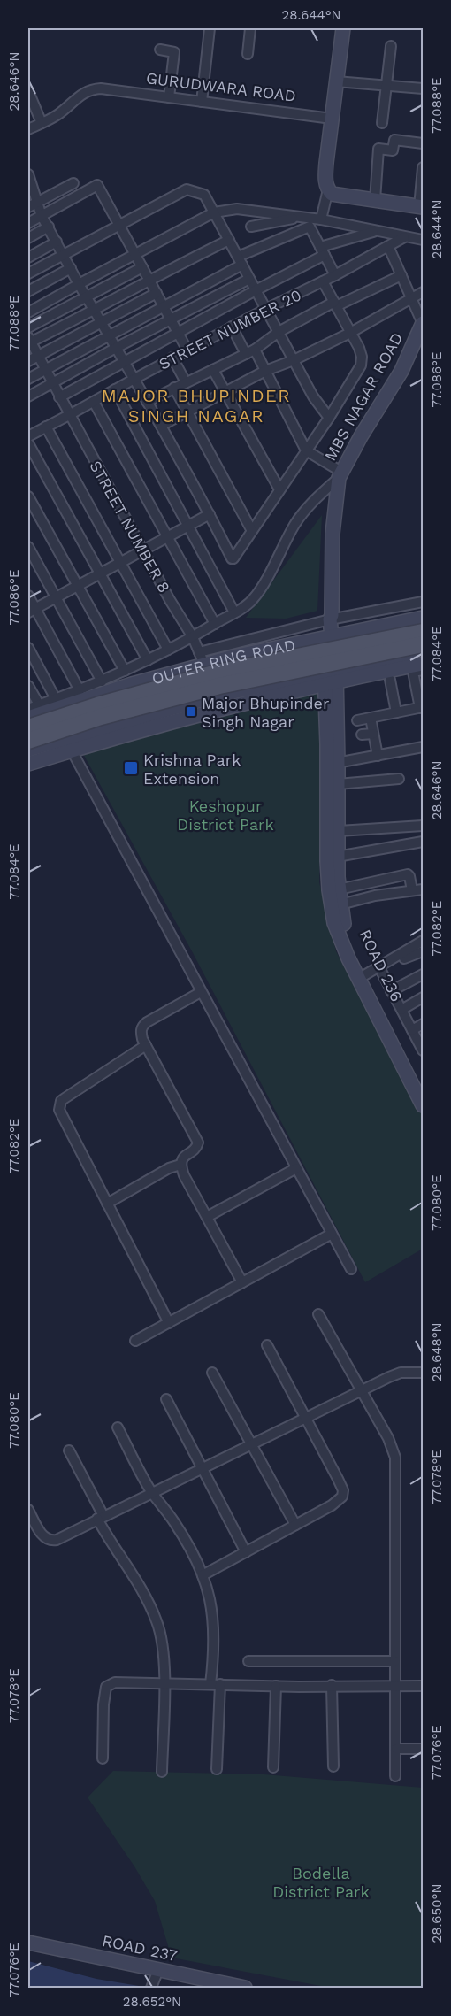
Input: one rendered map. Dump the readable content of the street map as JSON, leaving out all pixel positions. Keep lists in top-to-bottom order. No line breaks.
{"streets":{"main road":["OUTER RING ROAD"],"street":["GURUDWARA ROAD","STREET NUMBER 20","MBS NAGAR ROAD","STREET NUMBER 8","ROAD 236","ROAD 237"]},"crossings":[["STREET NUMBER 20","STREET NUMBER 8"],["MBS NAGAR ROAD","OUTER RING ROAD"],["STREET NUMBER 8","OUTER RING ROAD"]],"districts":["MAJOR BHUPINDER SINGH NAGAR"],"parks":["Keshopur District Park","Bodella District Park"],"places":{"transit":["Major Bhupinder Singh Nagar","Krishna Park Extension"]},"coordinates":["28.644°N","28.646°N","77.088°E","77.086°E","77.084°E","77.082°E","77.080°E","28.648°N","77.078°E","77.076°E","28.650°N","28.652°N"]}
